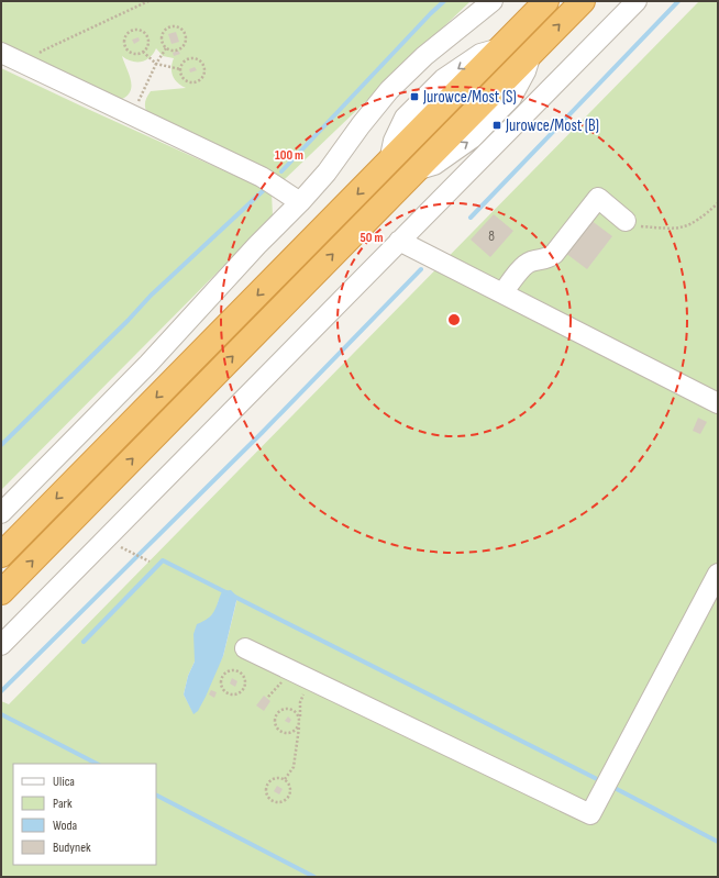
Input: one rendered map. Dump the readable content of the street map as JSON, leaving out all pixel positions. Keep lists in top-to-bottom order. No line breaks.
{"places":{"transit":["Jurowce/Most (S)","Jurowce/Most (B)"]},"house_numbers":["8"],"legend":["Ulica","Park","Woda","Budynek"],"rings":["100 m","50 m"]}
